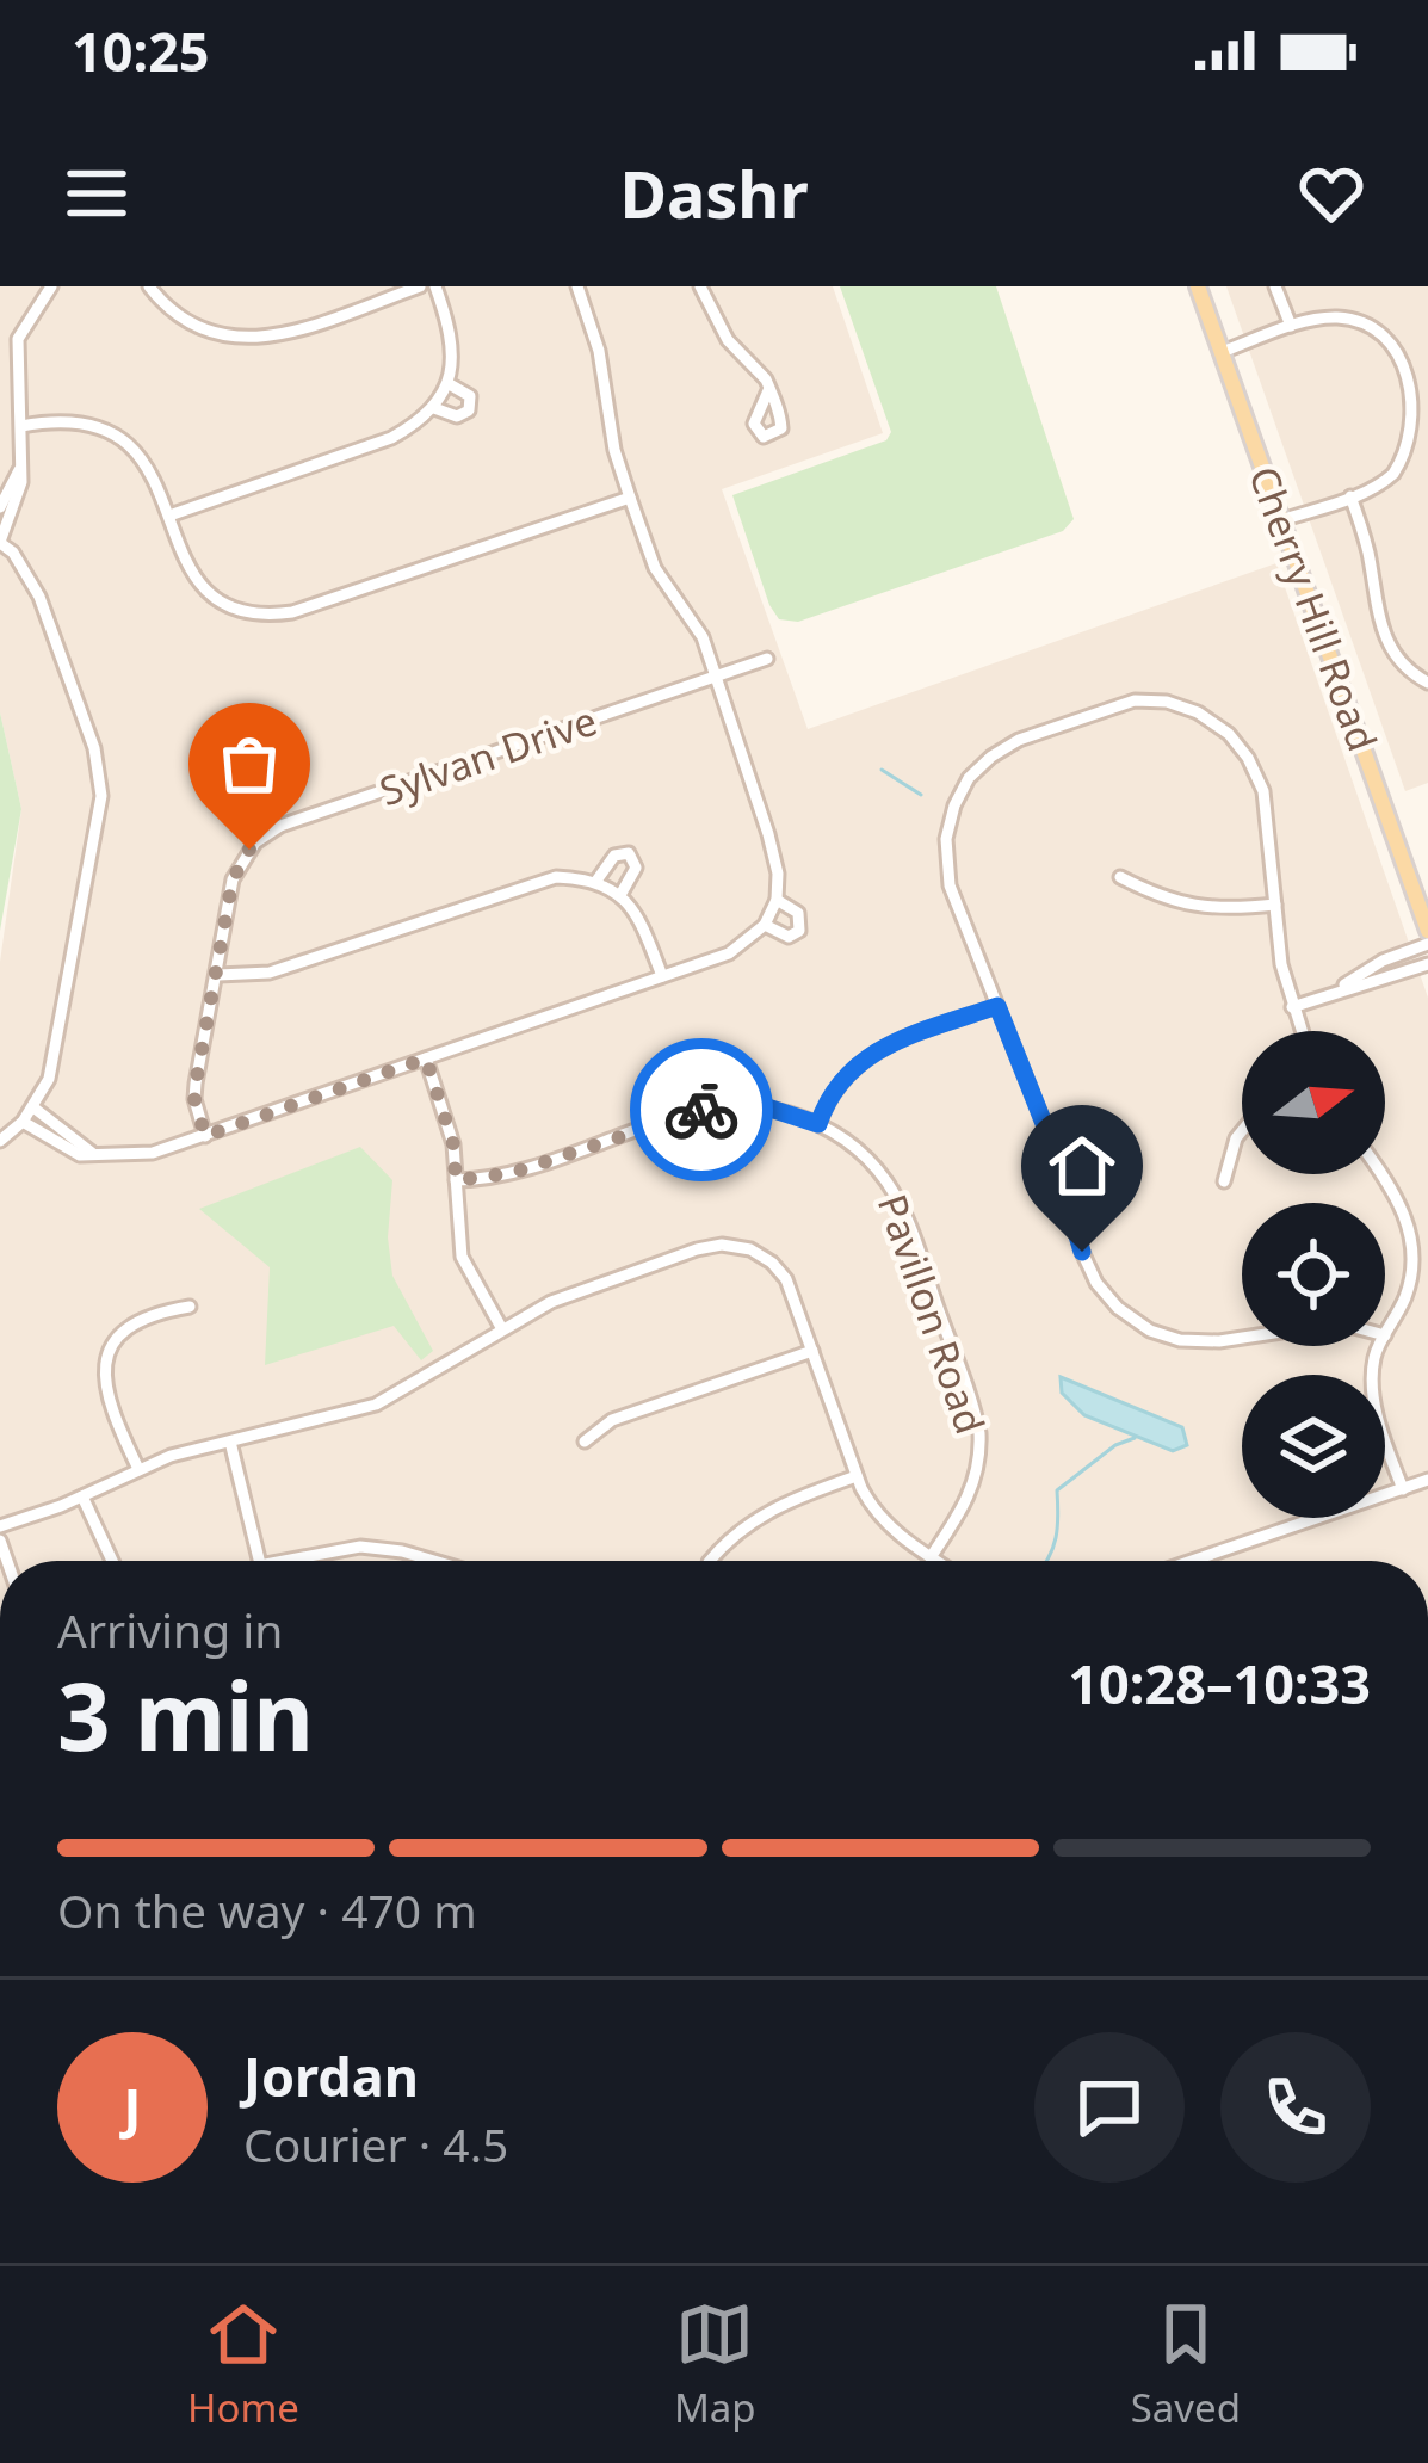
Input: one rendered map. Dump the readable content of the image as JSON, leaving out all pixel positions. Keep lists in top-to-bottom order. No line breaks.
{"streets":{"main road":["Cherry Hill Road"],"street":["Sylvan Drive","Pavillon Road"]},"north":"right","page":{"status":"10:25","header":"Dashr","heading":["3 min","Arriving in","10:28–10:33"],"panel":["Jordan","Courier · 4.5"],"bar":"On the way · 470 m","round":"J","tabs":["Home","Map","Saved"]}}
